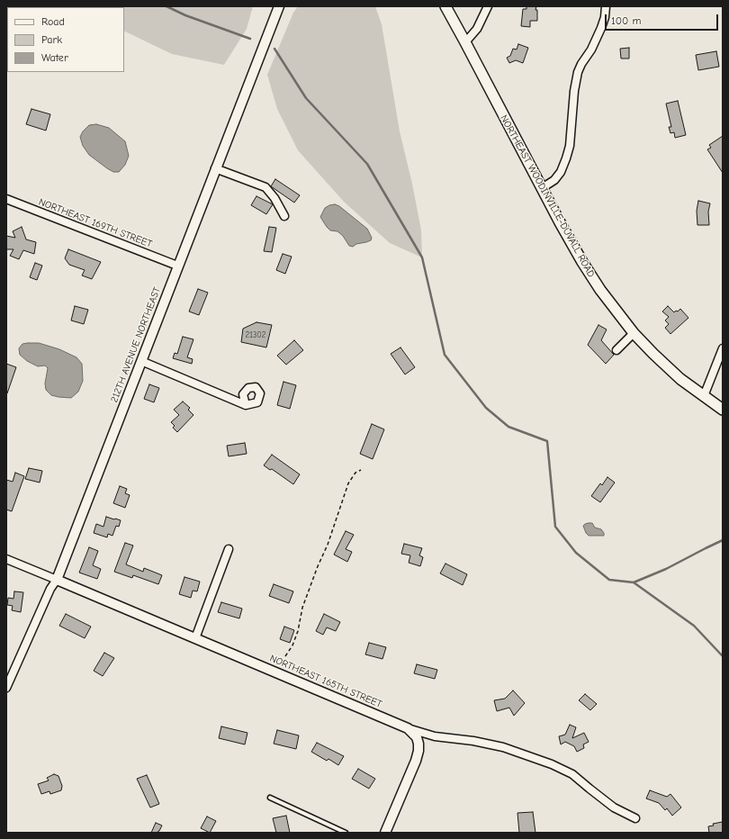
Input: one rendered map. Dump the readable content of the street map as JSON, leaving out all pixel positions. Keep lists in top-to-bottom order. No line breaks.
{"streets":{"main road":["NORTHEAST WOODINVILLE-DUVALL ROAD"],"street":["NORTHEAST 169TH STREET","212TH AVENUE NORTHEAST","NORTHEAST 165TH STREET"]},"crossings":[["NORTHEAST 169TH STREET","212TH AVENUE NORTHEAST"],["212TH AVENUE NORTHEAST","NORTHEAST 165TH STREET"]],"house_numbers":["21302"],"legend":["Road","Park","Water"],"scale_bar":"100 m"}
